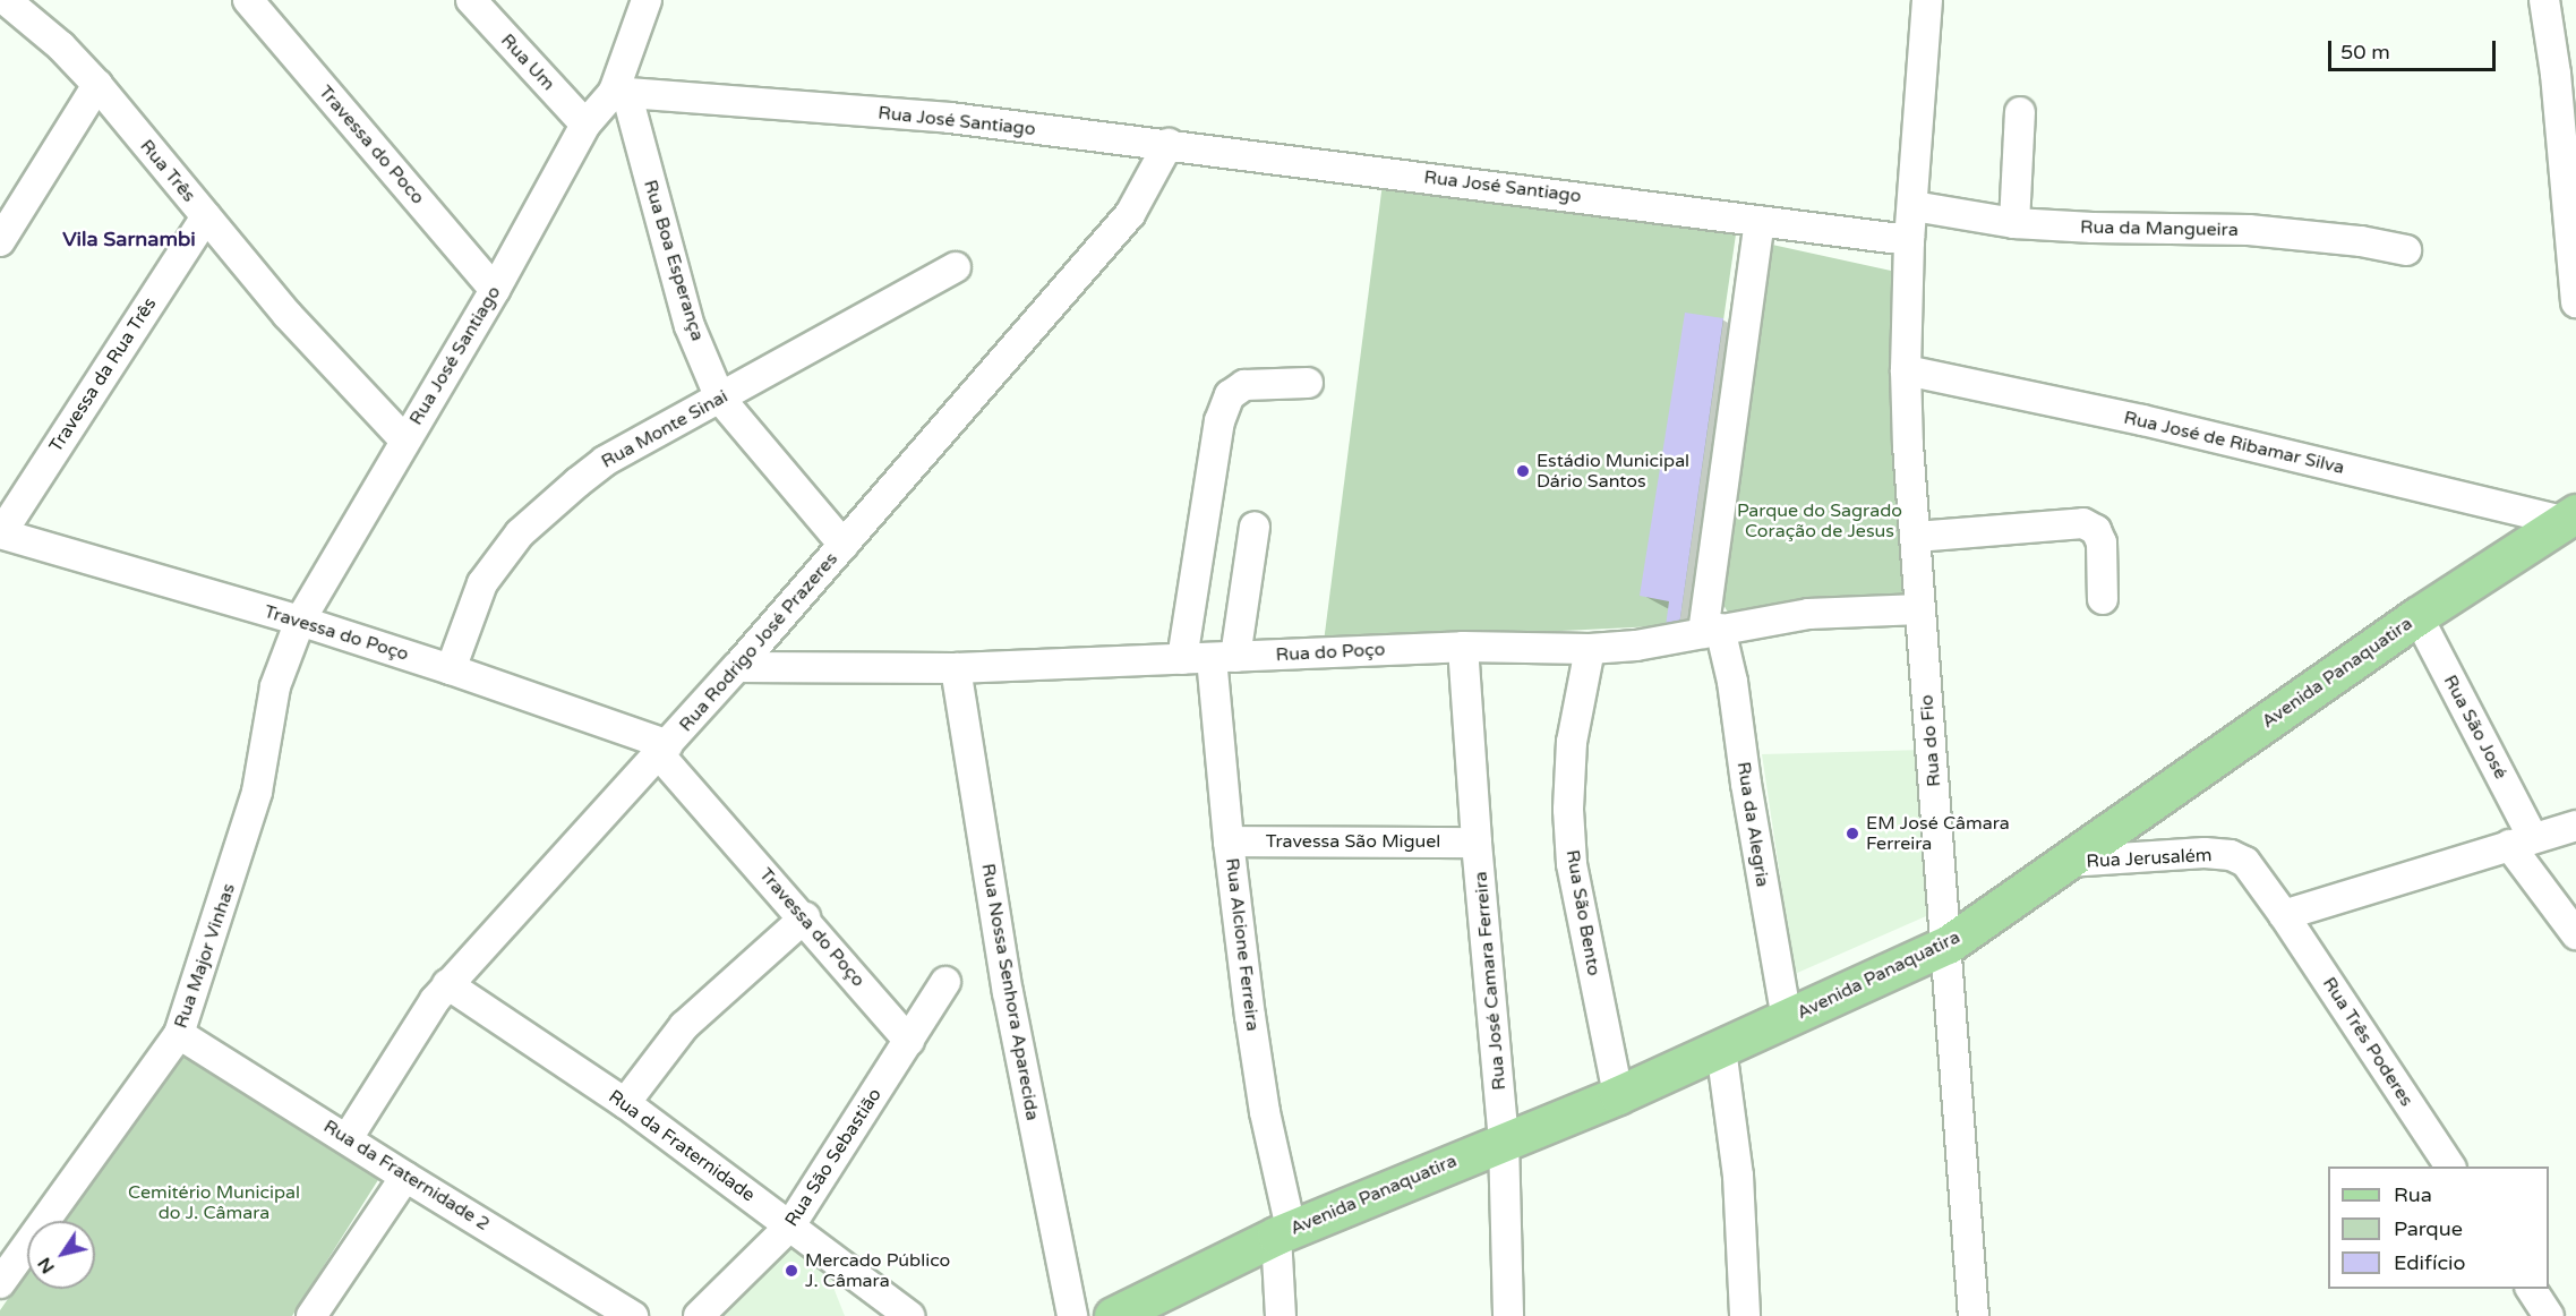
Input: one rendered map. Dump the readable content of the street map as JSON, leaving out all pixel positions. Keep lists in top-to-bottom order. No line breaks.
{"streets":{"main road":["Avenida Panaquatira"],"street":["Rua Um","Rua José Santiago","Travessa do Poco","Rua Três","Rua da Mangueira","Rua Boa Esperança","Travessa da Rua Três","Rua Monte Sinai","Rua José de Ribamar Silva","Travessa do Poço","Rua Rodrigo José Prazeres","Rua do Poço","Rua São José","Rua do Fio","Rua da Alegria","Travessa São Miguel","Rua Jerusalém","Rua São Bento","Rua Alcione Ferreira","Rua Major Vinhas","Rua José Camara Ferreira","Rua Nossa Senhora Aparecida","Rua Três Poderes","Rua da Fraternidade","Rua São Sebastião","Rua da Fraternidade 2"]},"crossings":[["Rua Um","Rua José Santiago"],["Rua José Santiago","Travessa do Poco"],["Rua José Santiago","Rua Três"],["Rua José Santiago","Rua Boa Esperança"],["Rua José Santiago","Travessa do Poço"],["Rua José Santiago","Rua Rodrigo José Prazeres"],["Rua José Santiago","Rua do Fio"],["Rua José Santiago","Rua Major Vinhas"],["Rua Três","Travessa da Rua Três"],["Rua da Mangueira","Rua do Fio"],["Rua Boa Esperança","Rua Monte Sinai"],["Rua Boa Esperança","Rua Rodrigo José Prazeres"],["Travessa da Rua Três","Travessa do Poço"],["Rua Monte Sinai","Travessa do Poço"],["Rua José de Ribamar Silva","Avenida Panaquatira"],["Rua José de Ribamar Silva","Rua do Fio"],["Travessa do Poço","Rua Rodrigo José Prazeres"],["Travessa do Poço","Rua Major Vinhas"],["Travessa do Poço","Rua São Sebastião"],["Rua Rodrigo José Prazeres","Rua do Poço"],["Rua Rodrigo José Prazeres","Rua da Fraternidade"],["Rua Rodrigo José Prazeres","Rua da Fraternidade 2"],["Rua do Poço","Rua do Fio"],["Rua do Poço","Rua da Alegria"],["Rua do Poço","Rua São Bento"],["Rua do Poço","Rua Alcione Ferreira"],["Rua do Poço","Rua José Camara Ferreira"],["Rua do Poço","Rua Nossa Senhora Aparecida"],["Avenida Panaquatira","Rua São José"],["Avenida Panaquatira","Rua do Fio"],["Avenida Panaquatira","Rua da Alegria"],["Avenida Panaquatira","Rua Jerusalém"],["Avenida Panaquatira","Rua São Bento"],["Avenida Panaquatira","Rua Alcione Ferreira"],["Avenida Panaquatira","Rua José Camara Ferreira"],["Travessa São Miguel","Rua Alcione Ferreira"],["Travessa São Miguel","Rua José Camara Ferreira"],["Rua Jerusalém","Rua Três Poderes"],["Rua Major Vinhas","Rua da Fraternidade 2"],["Rua da Fraternidade","Rua São Sebastião"]],"districts":["Vila Sarnambi"],"parks":["Parque do Sagrado Coração de Jesus","Cemitério Municipal do J. Câmara"],"places":["Estádio Municipal Dário Santos","EM José Câmara Ferreira","Mercado Público J. Câmara"],"legend":["Rua","Parque","Edifício"],"scale_bar":"50 m","north":"bottom left"}
